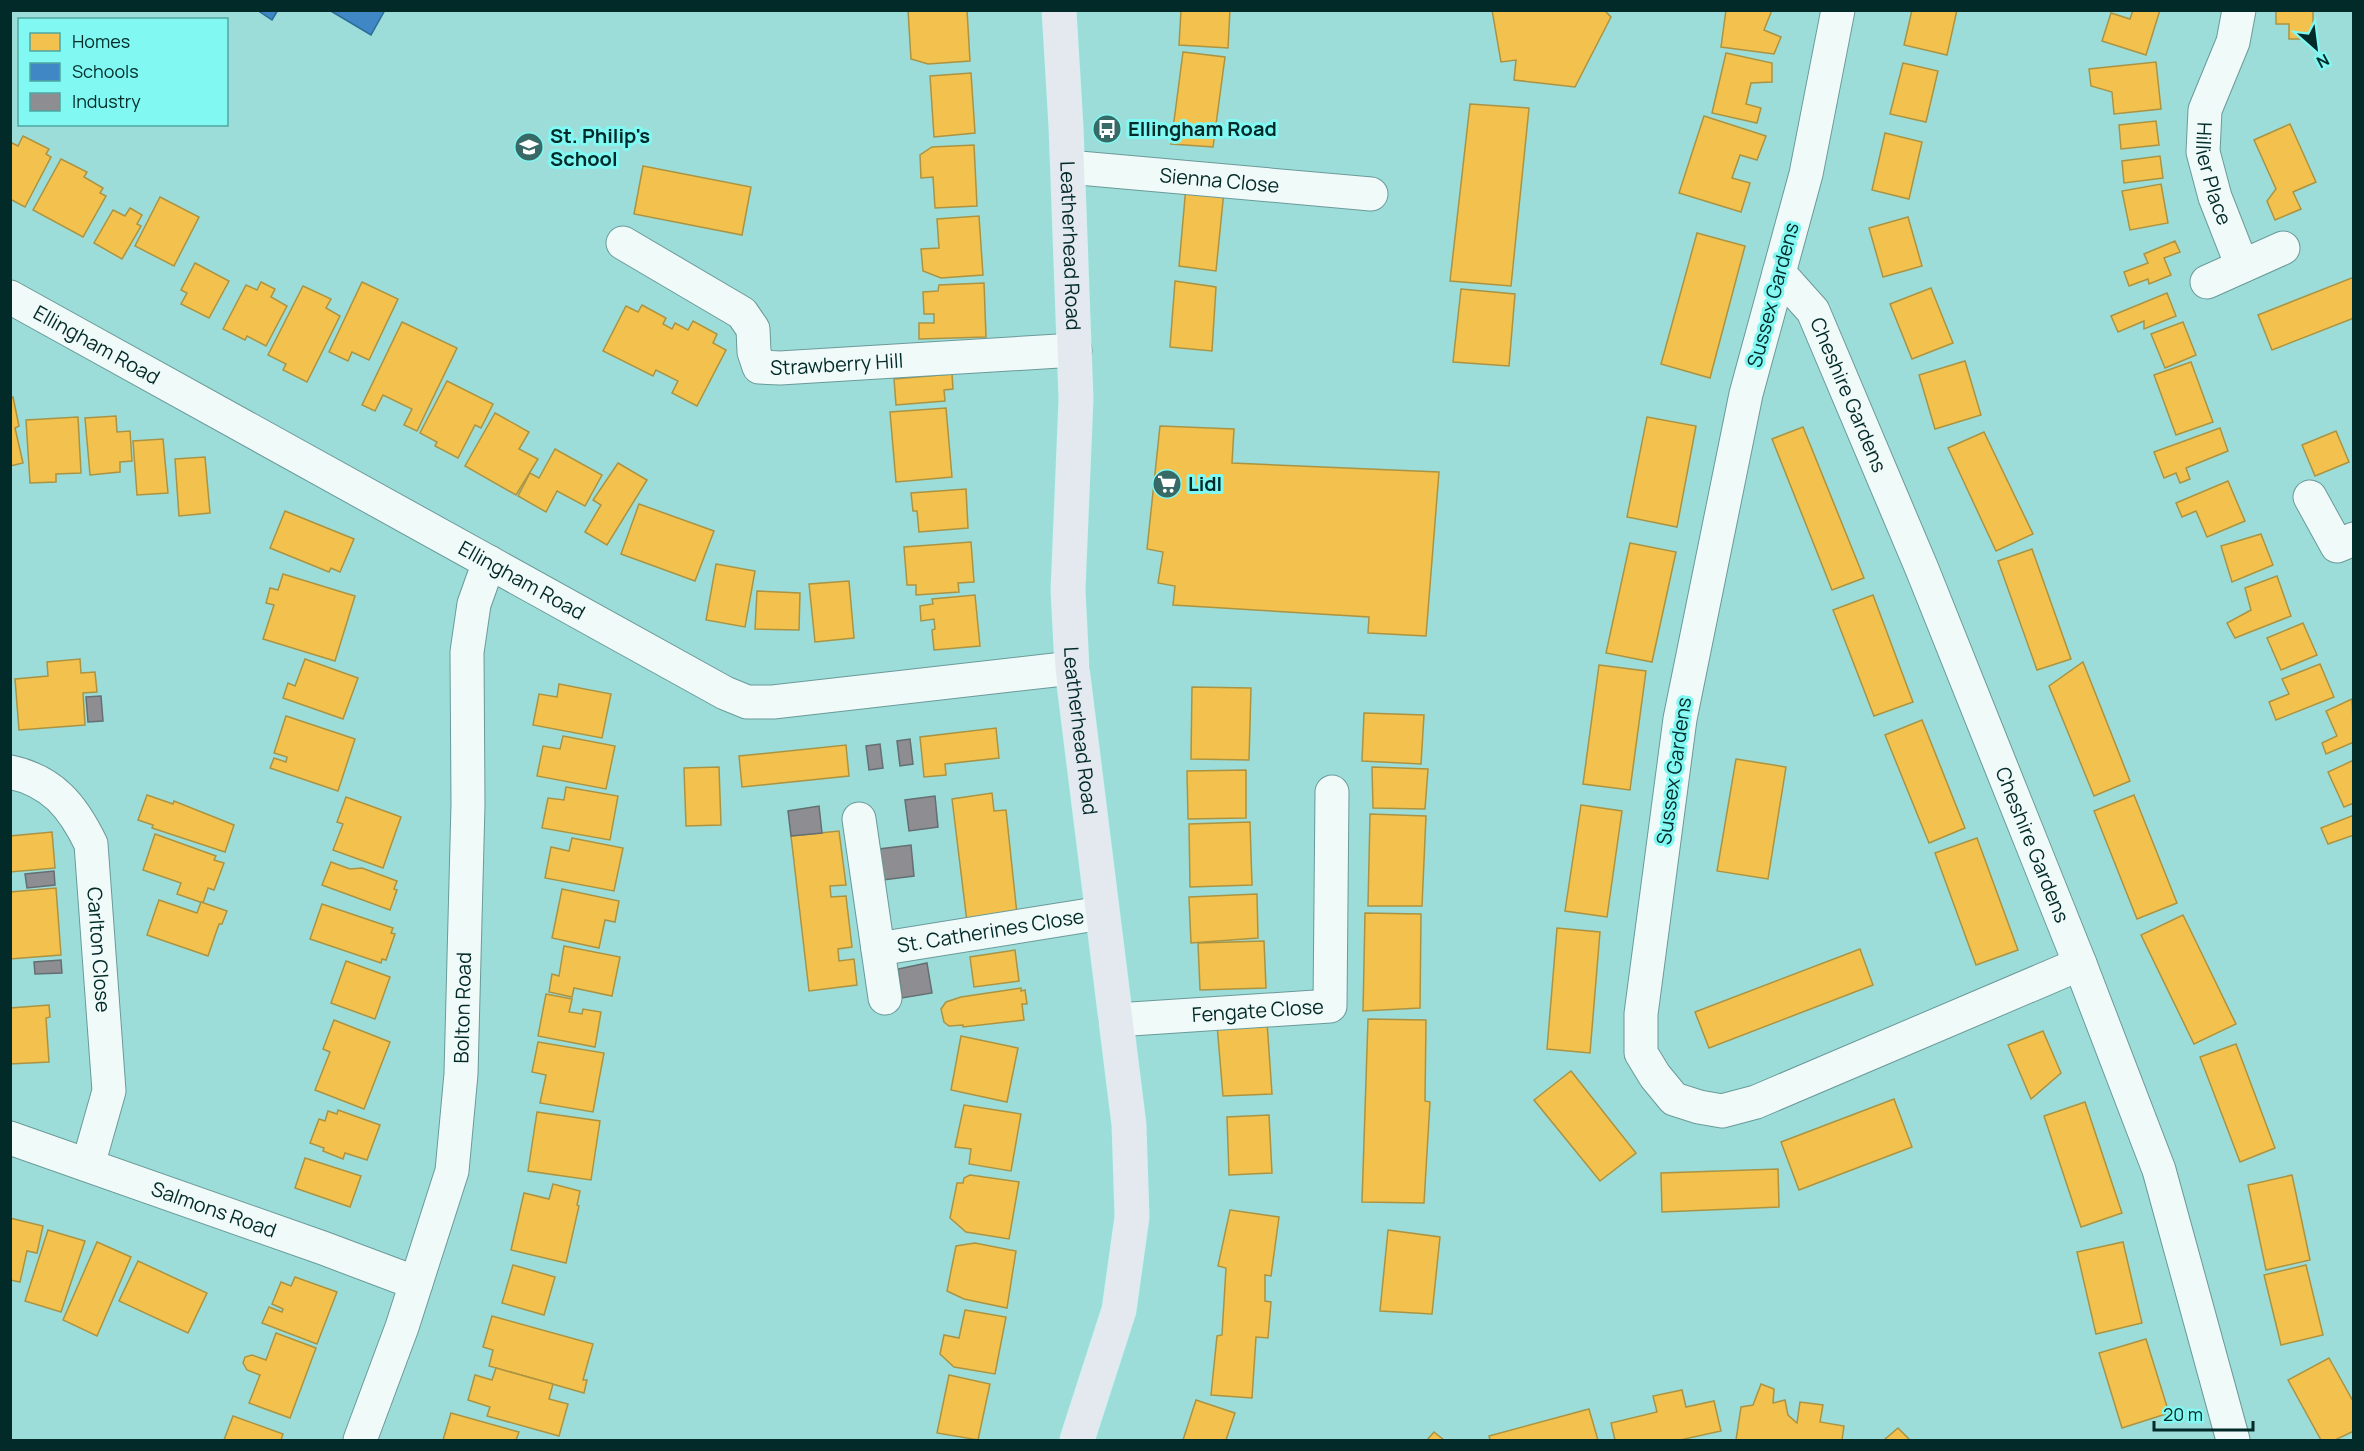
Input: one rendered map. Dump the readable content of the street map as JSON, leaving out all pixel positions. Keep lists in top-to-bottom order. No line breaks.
{"streets":{"highway":["Leatherhead Road"],"street":["Hillier Place","Sienna Close","Sussex Gardens","Ellingham Road","Strawberry Hill","Cheshire Gardens","St. Catherines Close","Carlton Close","Bolton Road","Fengate Close","Salmons Road"]},"crossings":[["Sienna Close","Leatherhead Road"],["Leatherhead Road","Ellingham Road"],["Leatherhead Road","Strawberry Hill"],["Leatherhead Road","St. Catherines Close"],["Leatherhead Road","Fengate Close"],["Sussex Gardens","Cheshire Gardens"],["Ellingham Road","Bolton Road"],["Carlton Close","Salmons Road"],["Bolton Road","Salmons Road"]],"places":{"bus stop":["Ellingham Road"],"school or university":["St. Philip's School"],"supermarket":["Lidl"]},"legend":["Homes","Schools","Industry"],"scale_bar":"20 m","north":"bottom right"}
